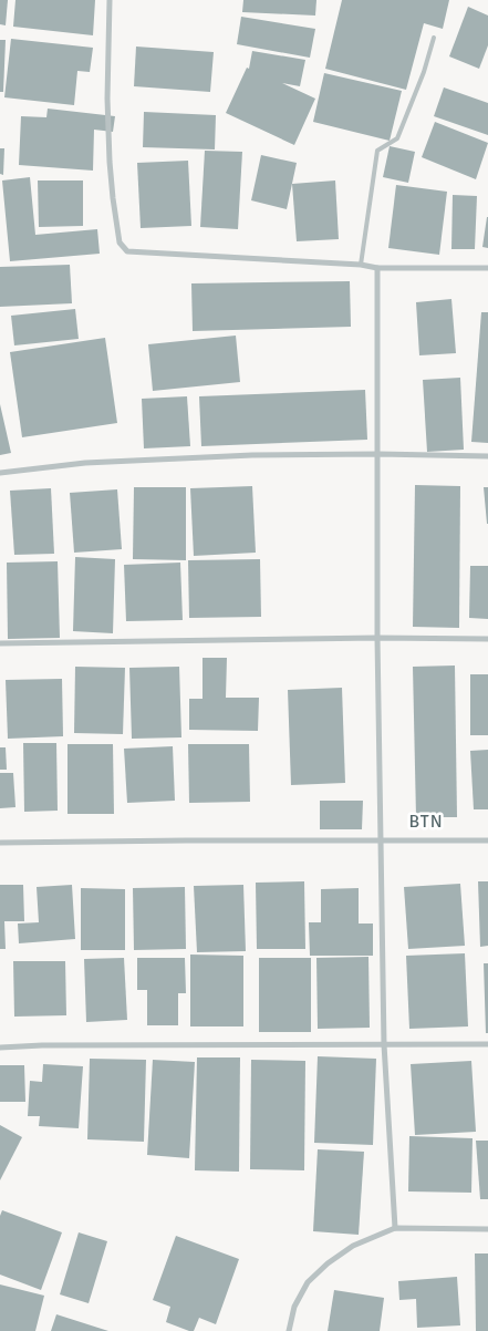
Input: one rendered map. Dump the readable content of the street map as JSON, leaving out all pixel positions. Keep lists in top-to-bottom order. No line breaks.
{"districts":["BTN"]}
